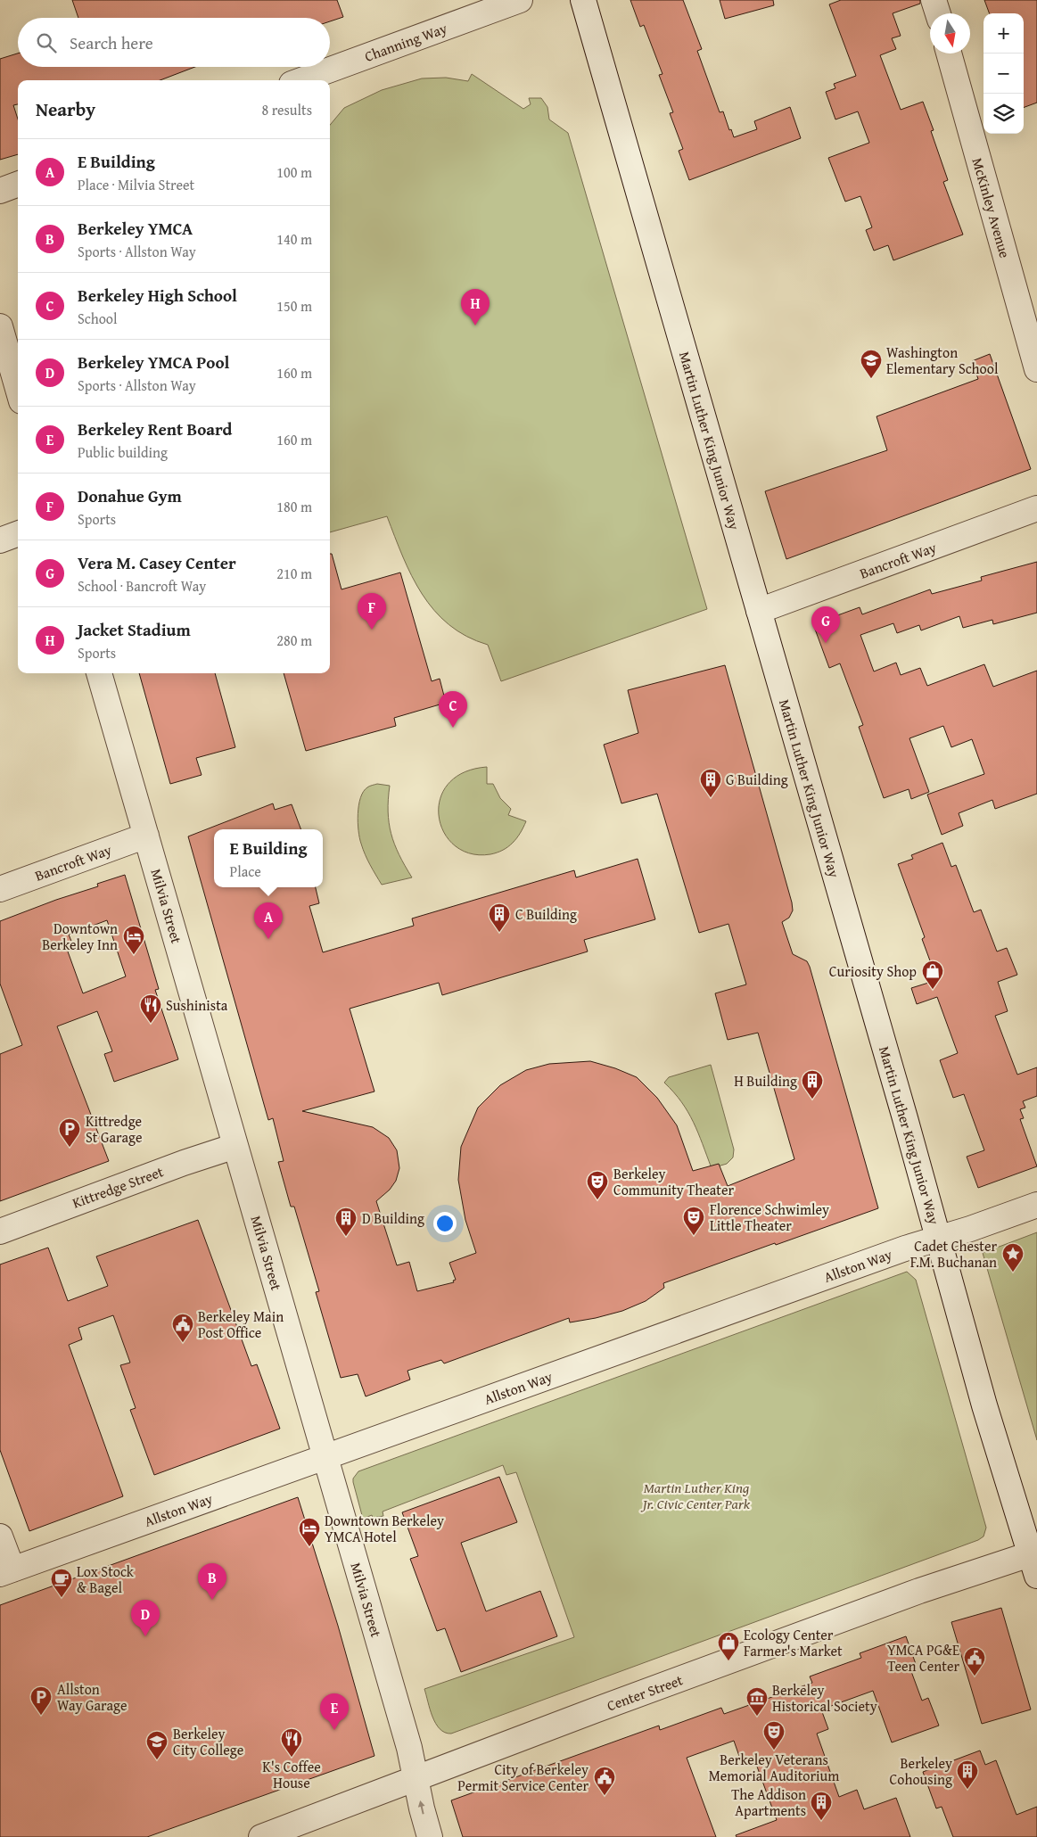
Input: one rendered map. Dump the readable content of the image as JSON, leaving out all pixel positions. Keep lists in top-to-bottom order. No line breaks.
{"streets":{"street":["Channing Way","McKinley Avenue","Martin Luther King Junior Way","Bancroft Way","Milvia Street","Kittredge Street","Allston Way","Center Street"]},"crossings":[["Martin Luther King Junior Way","Bancroft Way"],["Martin Luther King Junior Way","Allston Way"],["Martin Luther King Junior Way","Center Street"],["Bancroft Way","Milvia Street"],["Milvia Street","Kittredge Street"],["Milvia Street","Allston Way"],["Milvia Street","Center Street"]],"parks":["Martin Luther King Jr. Civic Center Park"],"places":{"school or university":["Washington Elementary School","Berkeley City College"],"building":["G Building","C Building","H Building","D Building","Berkeley Cohousing","The Addison Apartments"],"hotel":["Downtown Berkeley Inn","Downtown Berkeley YMCA Hotel"],"shop":["Curiosity Shop","Ecology Center Farmer's Market"],"restaurant":["Sushinista","K's Coffee House"],"parking":["Kittredge St Garage","Allston Way Garage"],"theatre":["Berkeley Community Theater","Florence Schwimley Little Theater","Berkeley Veterans Memorial Auditorium"],"place":["Cadet Chester F.M. Buchanan"],"public building":["Berkeley Main Post Office","YMCA PG&E Teen Center","City of Berkeley Permit Service Center"],"cafe":["Lox Stock & Bagel"],"museum":["Berkeley Historical Society"]},"north":"bottom","page":{"map_buttons":["+","−"],"search":"Search here","heading":["Nearby","8 results"],"list":[{"mark":"A","name":"E Building","note":"Place · Milvia Street","value":"100 m"},{"mark":"B","name":"Berkeley YMCA","note":"Sports · Allston Way","value":"140 m"},{"mark":"C","name":"Berkeley High School","note":"School","value":"150 m"},{"mark":"D","name":"Berkeley YMCA Pool","note":"Sports · Allston Way","value":"160 m"},{"mark":"E","name":"Berkeley Rent Board","note":"Public building","value":"160 m"},{"mark":"F","name":"Donahue Gym","note":"Sports","value":"180 m"},{"mark":"G","name":"Vera M. Casey Center","note":"School · Bancroft Way","value":"210 m"},{"mark":"H","name":"Jacket Stadium","note":"Sports","value":"280 m"}],"pins":["H","F","G","C","A","B","D","E"],"popup":["E Building","Place"]}}
